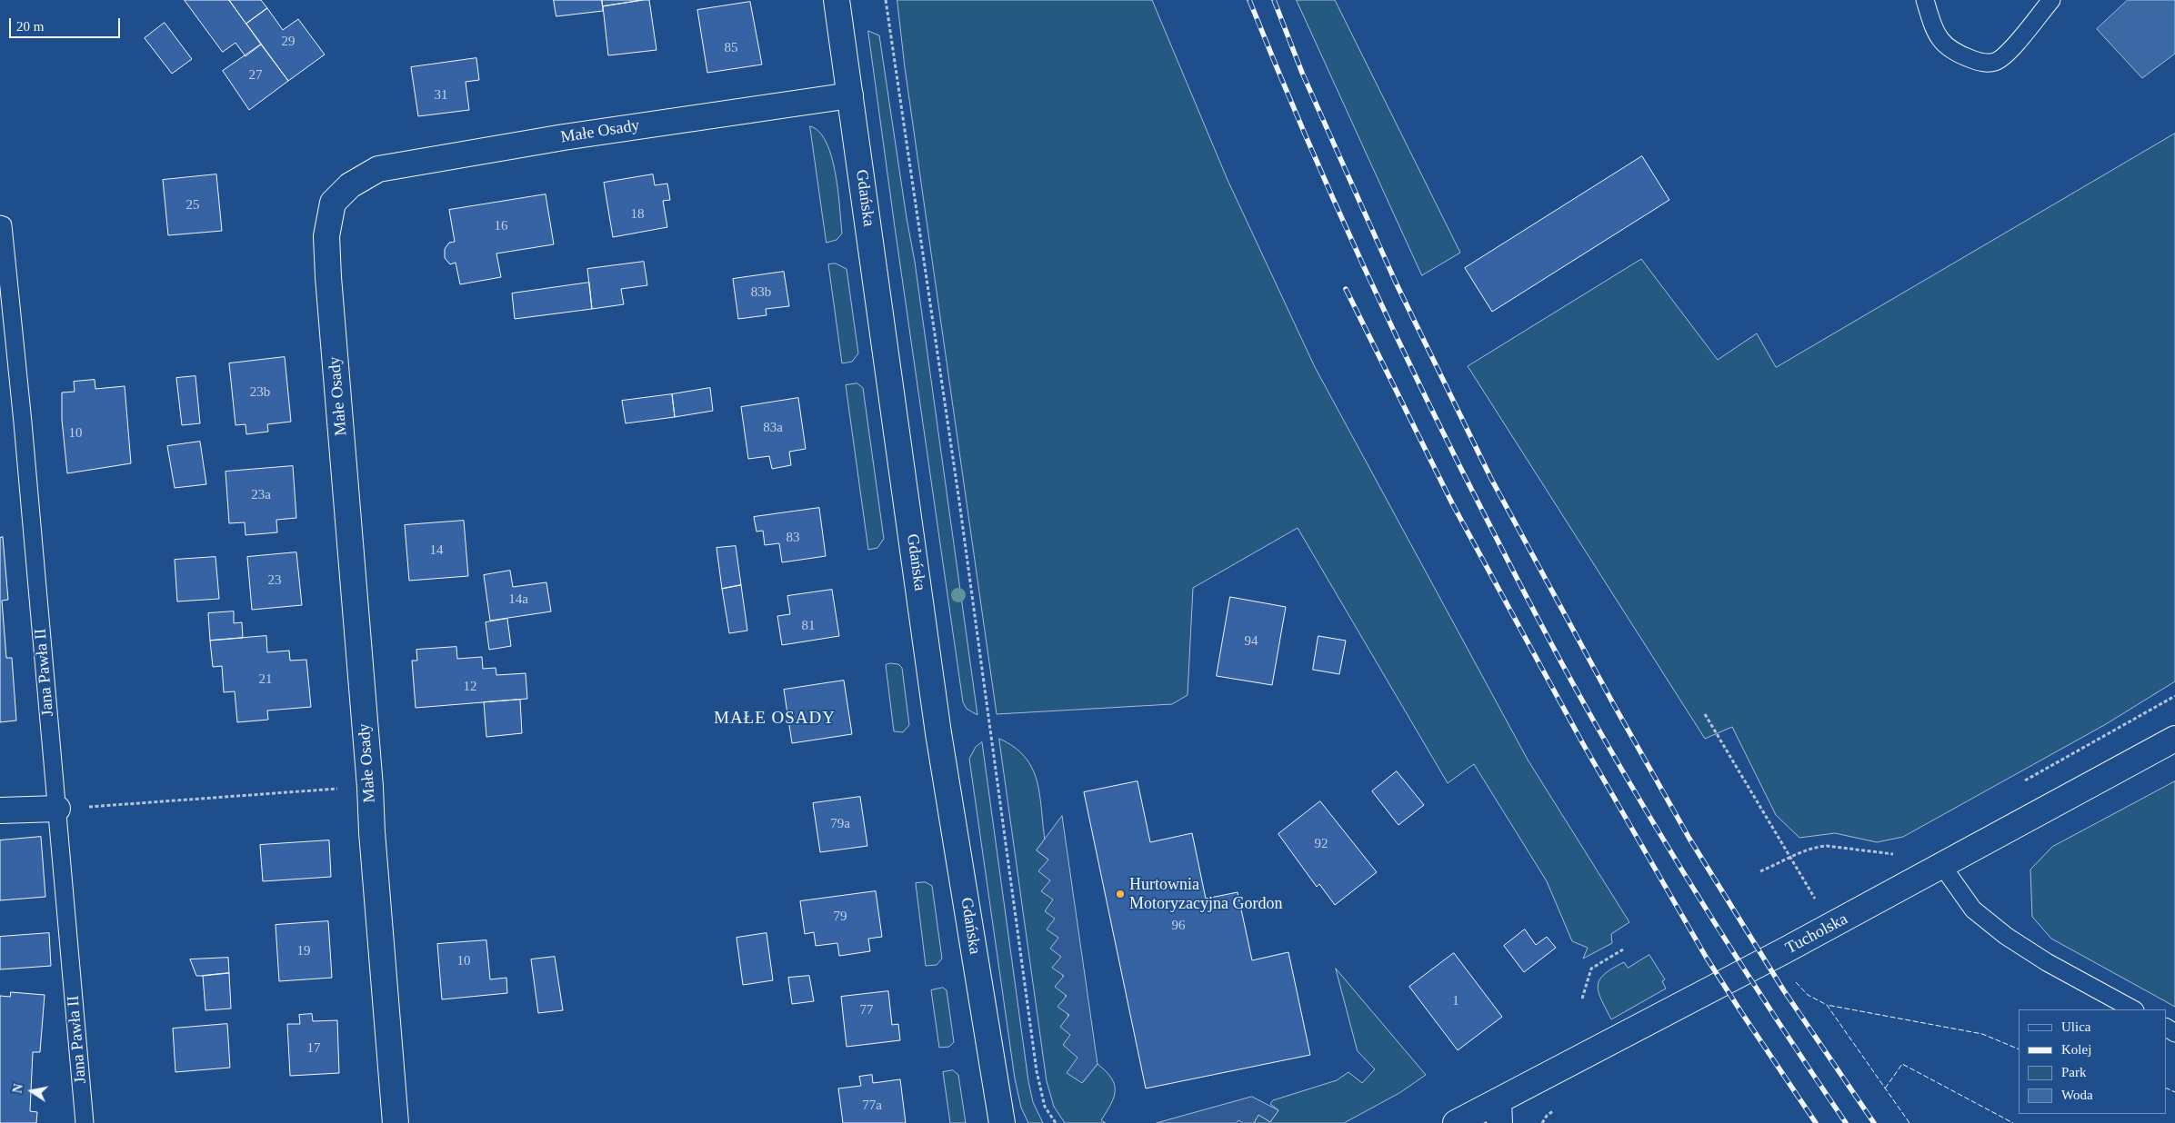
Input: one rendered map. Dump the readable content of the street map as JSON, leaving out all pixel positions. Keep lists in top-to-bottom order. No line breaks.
{"streets":{"main road":["Małe Osady","Gdańska","Tucholska"],"lane":["Jana Pawła II"]},"crossings":[["Małe Osady","Gdańska"]],"districts":["MAŁE OSADY"],"places":["Hurtownia Motoryzacyjna Gordon"],"house_numbers":["29","85","27","31","25","18","16","83b","23b","83a","10","23a","83","14","23","14a","81","94","21","12","79a","92","79","96","19","10","1","77","17","77a"],"legend":["Ulica","Kolej","Park","Woda"],"scale_bar":"20 m","north":"left"}
